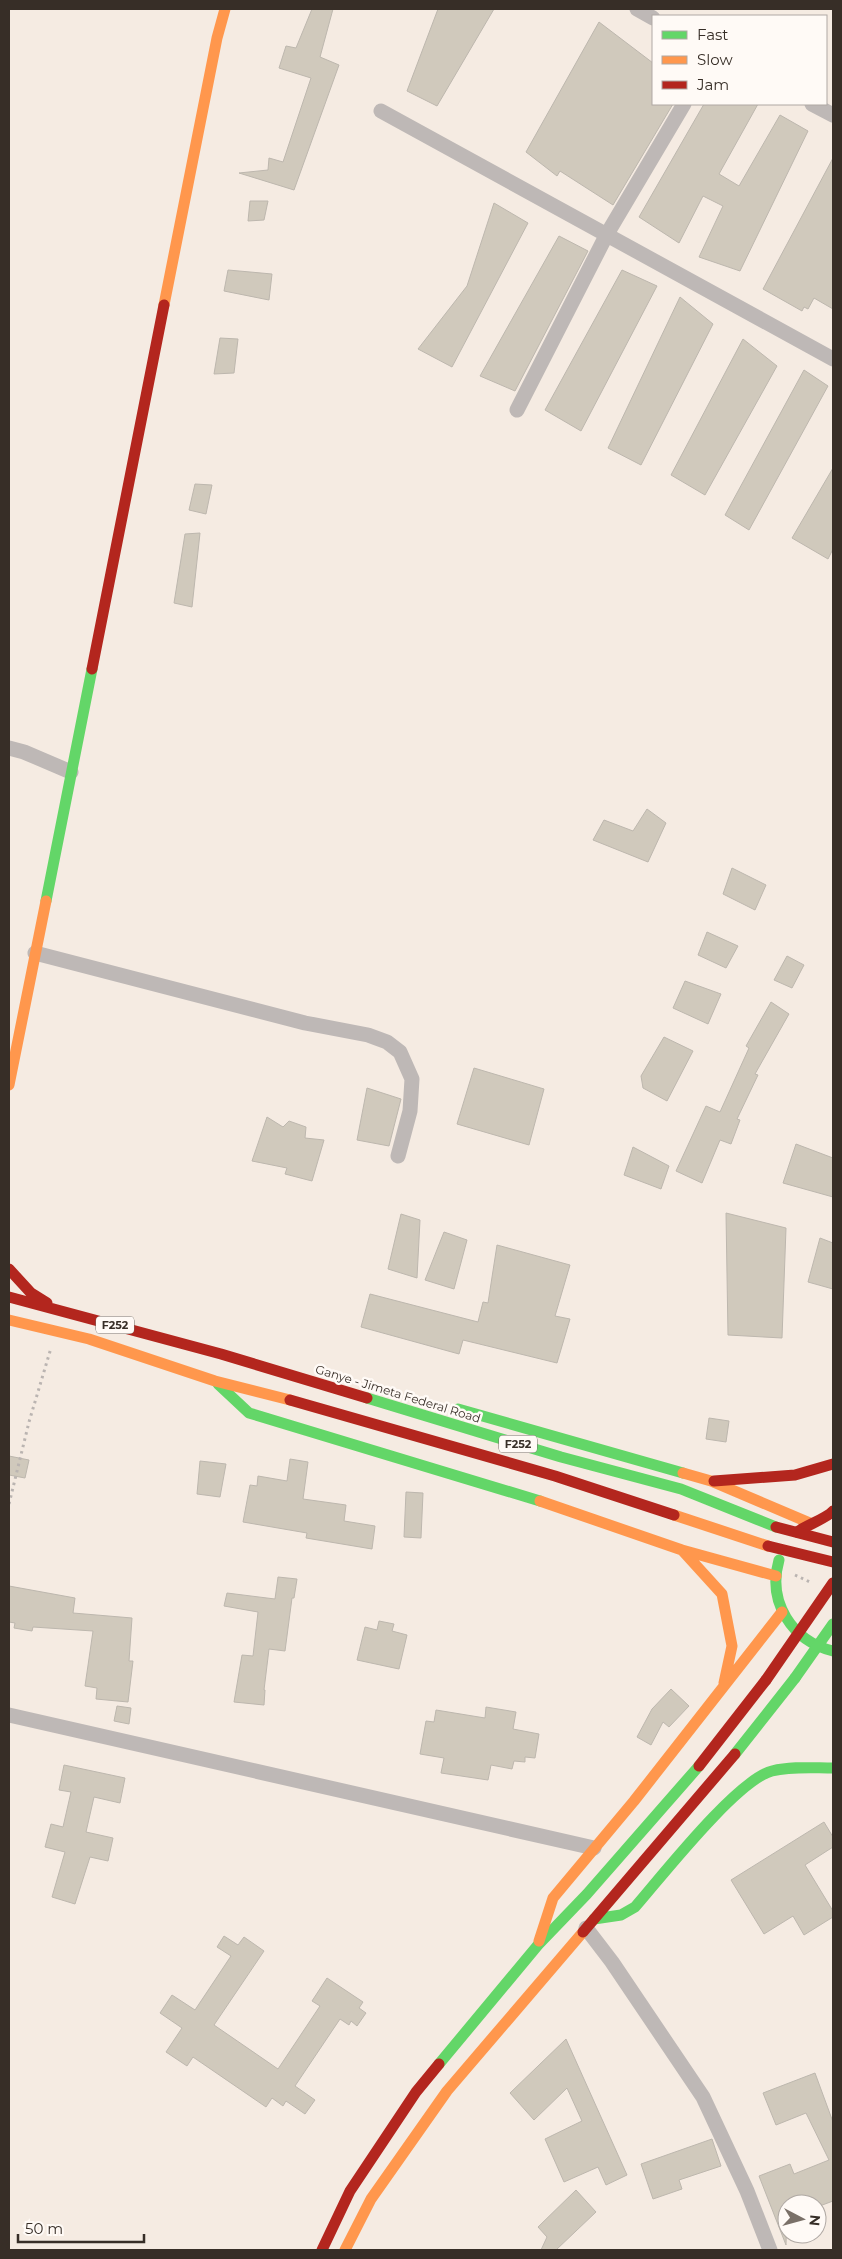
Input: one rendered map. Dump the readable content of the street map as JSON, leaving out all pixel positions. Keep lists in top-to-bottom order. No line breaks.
{"streets":{"main road":["F252","Ganye - Jimeta Federal Road"]},"legend":["Fast","Slow","Jam"],"scale_bar":"50 m","north":"right"}
